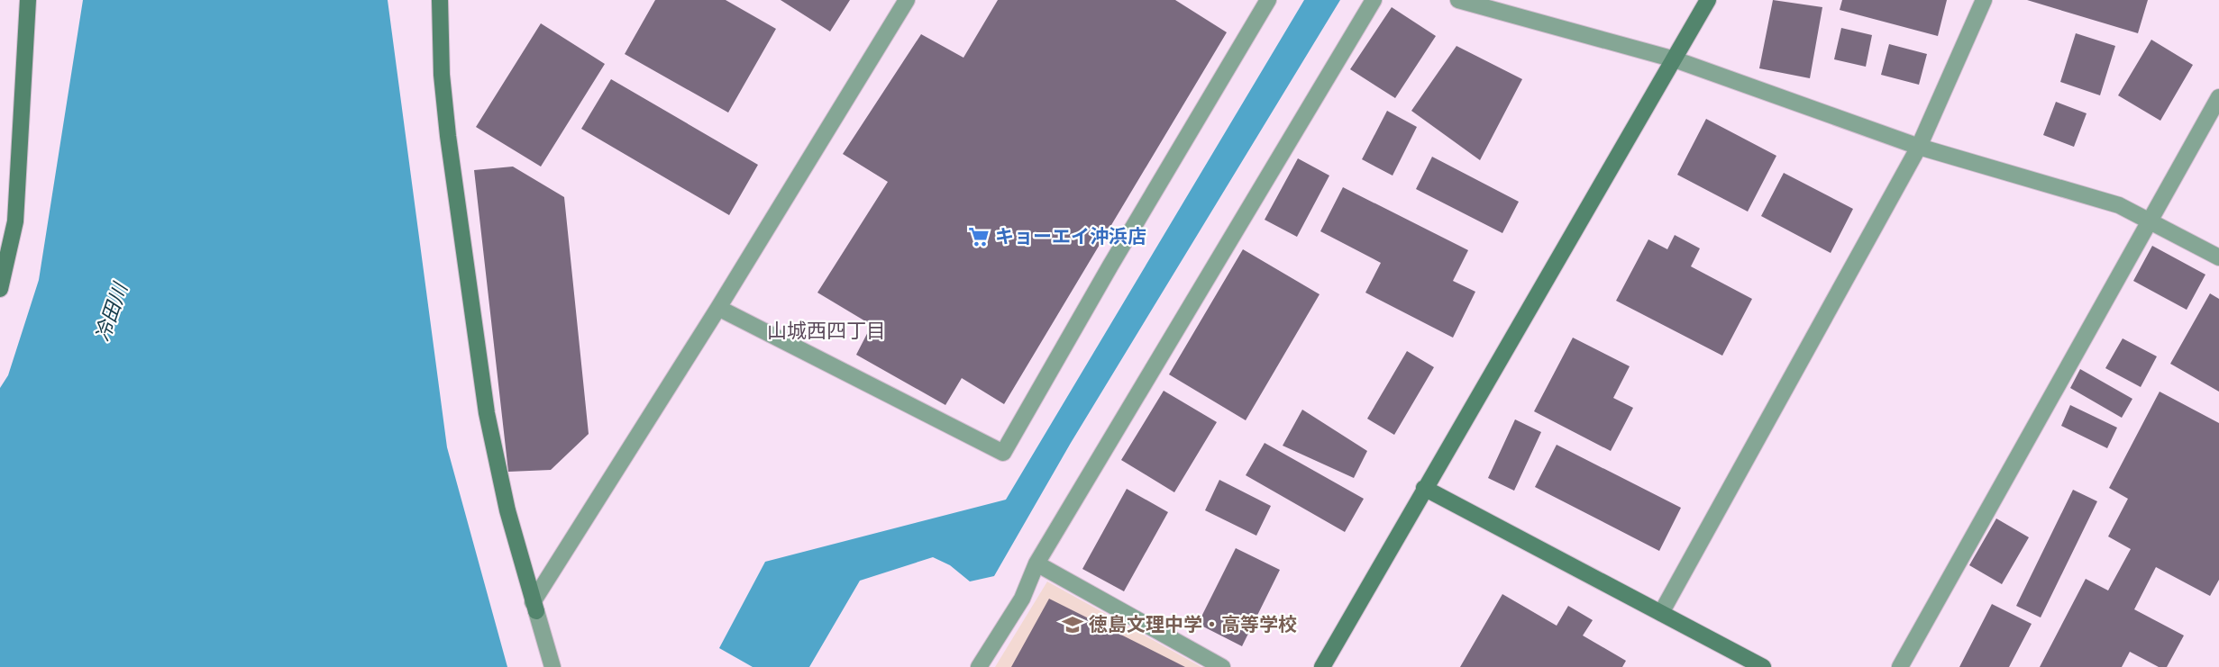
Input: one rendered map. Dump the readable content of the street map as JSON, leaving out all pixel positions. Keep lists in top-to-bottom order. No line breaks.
{"districts":["山城西四丁目"],"water":["冷田川"],"places":{"supermarket":["キョーエイ沖浜店"],"school or university":["徳島文理中学・高等学校"]}}
